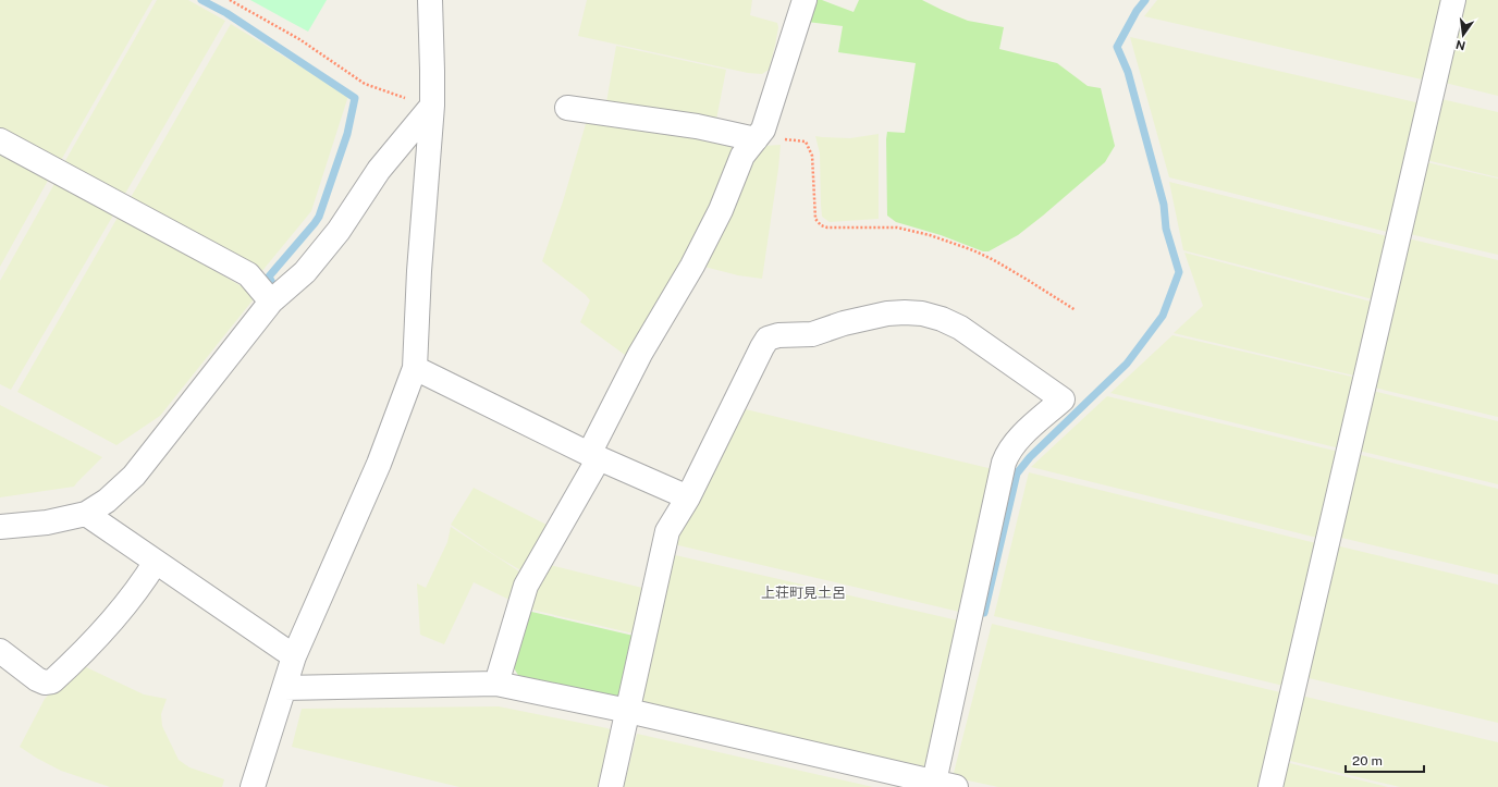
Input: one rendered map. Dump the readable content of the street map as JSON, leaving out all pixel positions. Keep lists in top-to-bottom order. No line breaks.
{"districts":["上荘町見土呂"],"scale_bar":"20 m","north":"bottom"}
